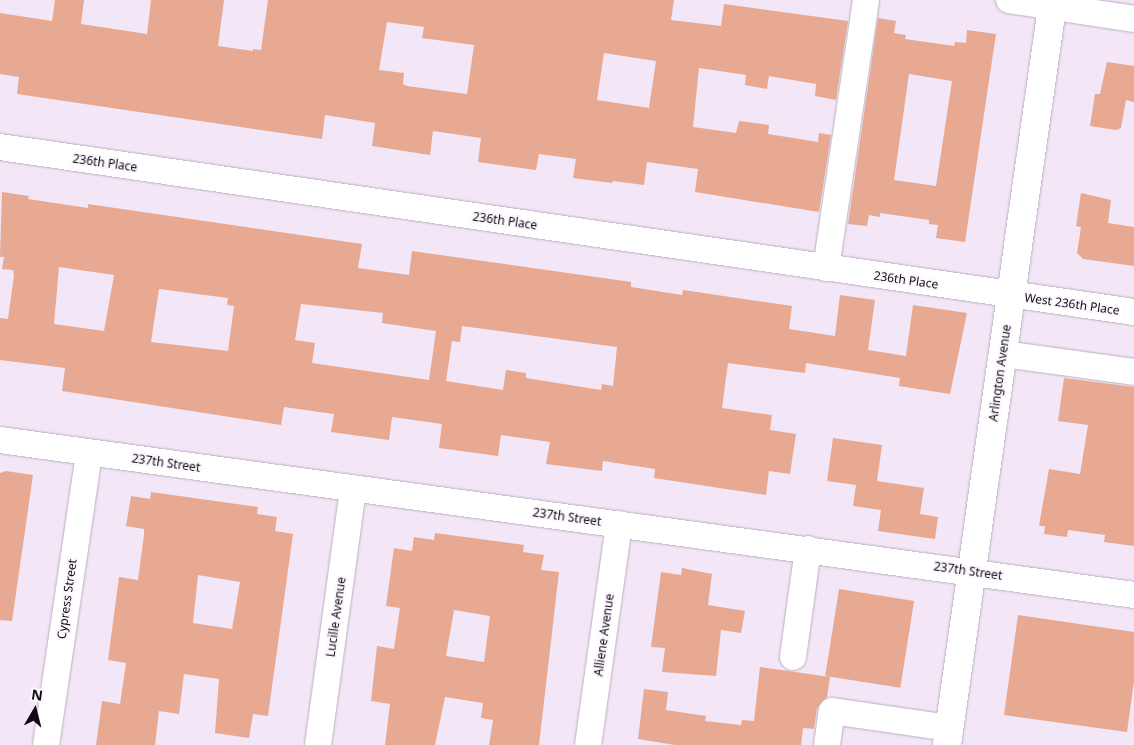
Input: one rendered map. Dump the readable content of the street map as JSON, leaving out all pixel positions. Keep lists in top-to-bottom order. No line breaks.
{"streets":{"main road":["Arlington Avenue"],"street":["236th Place","West 236th Place","237th Street","Cypress Street","Lucille Avenue","Alliene Avenue"]},"crossings":[["236th Place","West 236th Place"],["236th Place","Arlington Avenue"],["West 236th Place","Arlington Avenue"],["Arlington Avenue","237th Street"],["237th Street","Cypress Street"],["237th Street","Lucille Avenue"],["237th Street","Alliene Avenue"]],"north":"top"}
